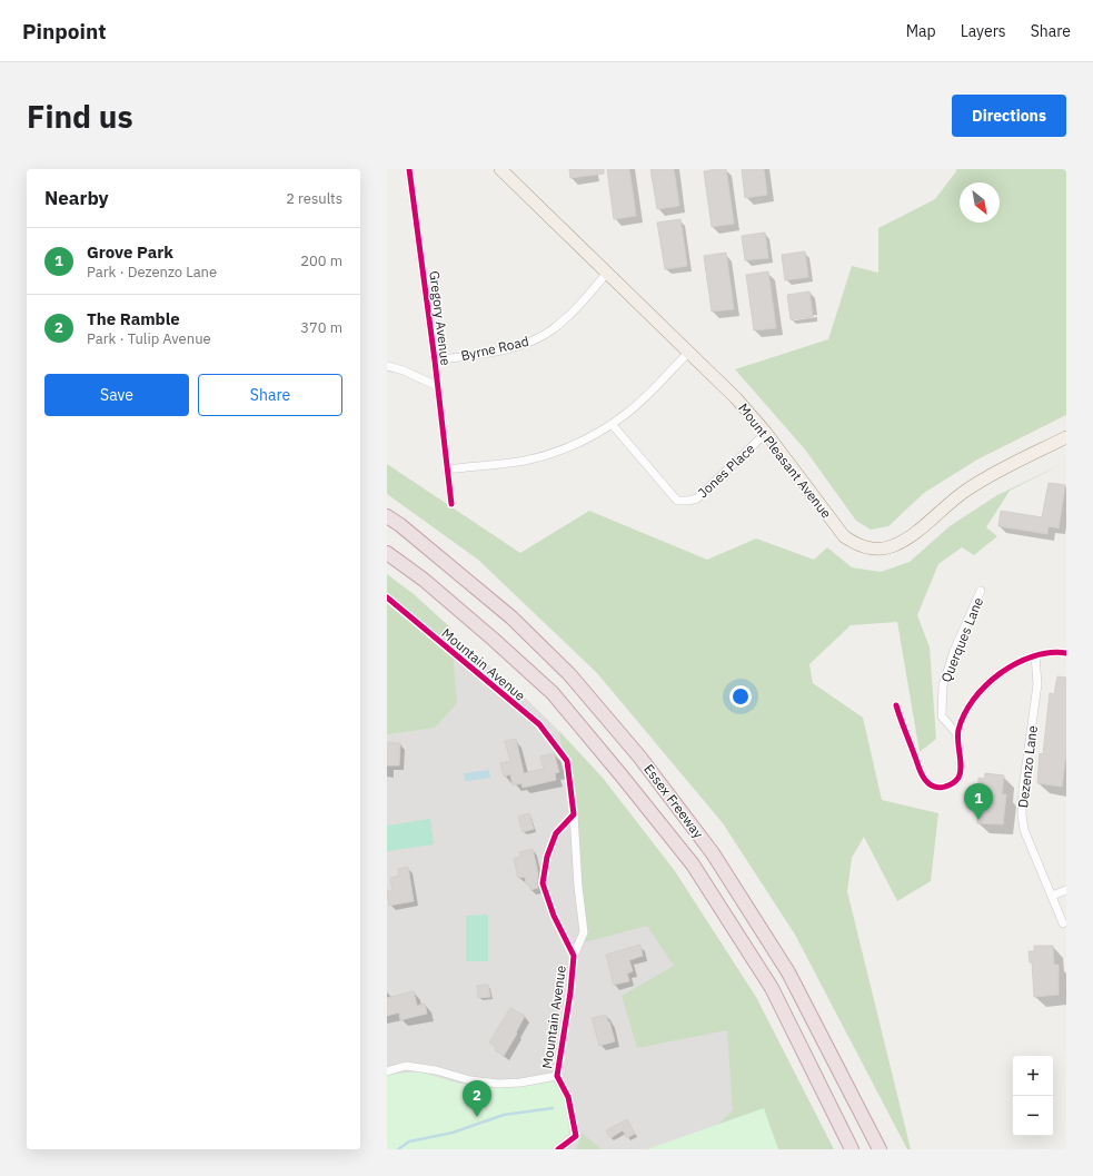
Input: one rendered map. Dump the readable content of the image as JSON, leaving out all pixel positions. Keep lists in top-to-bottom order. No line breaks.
{"streets":{"highway":["Essex Freeway"],"main road":["Mount Pleasant Avenue"],"street":["Gregory Avenue","Byrne Road","Jones Place","Querques Lane","Mountain Avenue","Dezenzo Lane"]},"crossings":[["Gregory Avenue","Byrne Road"],["Byrne Road","Mount Pleasant Avenue"],["Mount Pleasant Avenue","Jones Place"]],"north":"bottom right","page":{"header":"Pinpoint","nav":["Map","Layers","Share"],"buttons":["Directions",["Save","Share"]],"title":"Find us","heading":["Nearby","2 results"],"list":[{"mark":"1","name":"Grove Park","note":"Park · Dezenzo Lane","value":"200 m"},{"mark":"2","name":"The Ramble","note":"Park · Tulip Avenue","value":"370 m"}],"pins":["1","2"],"map_buttons":["+","−"]}}
